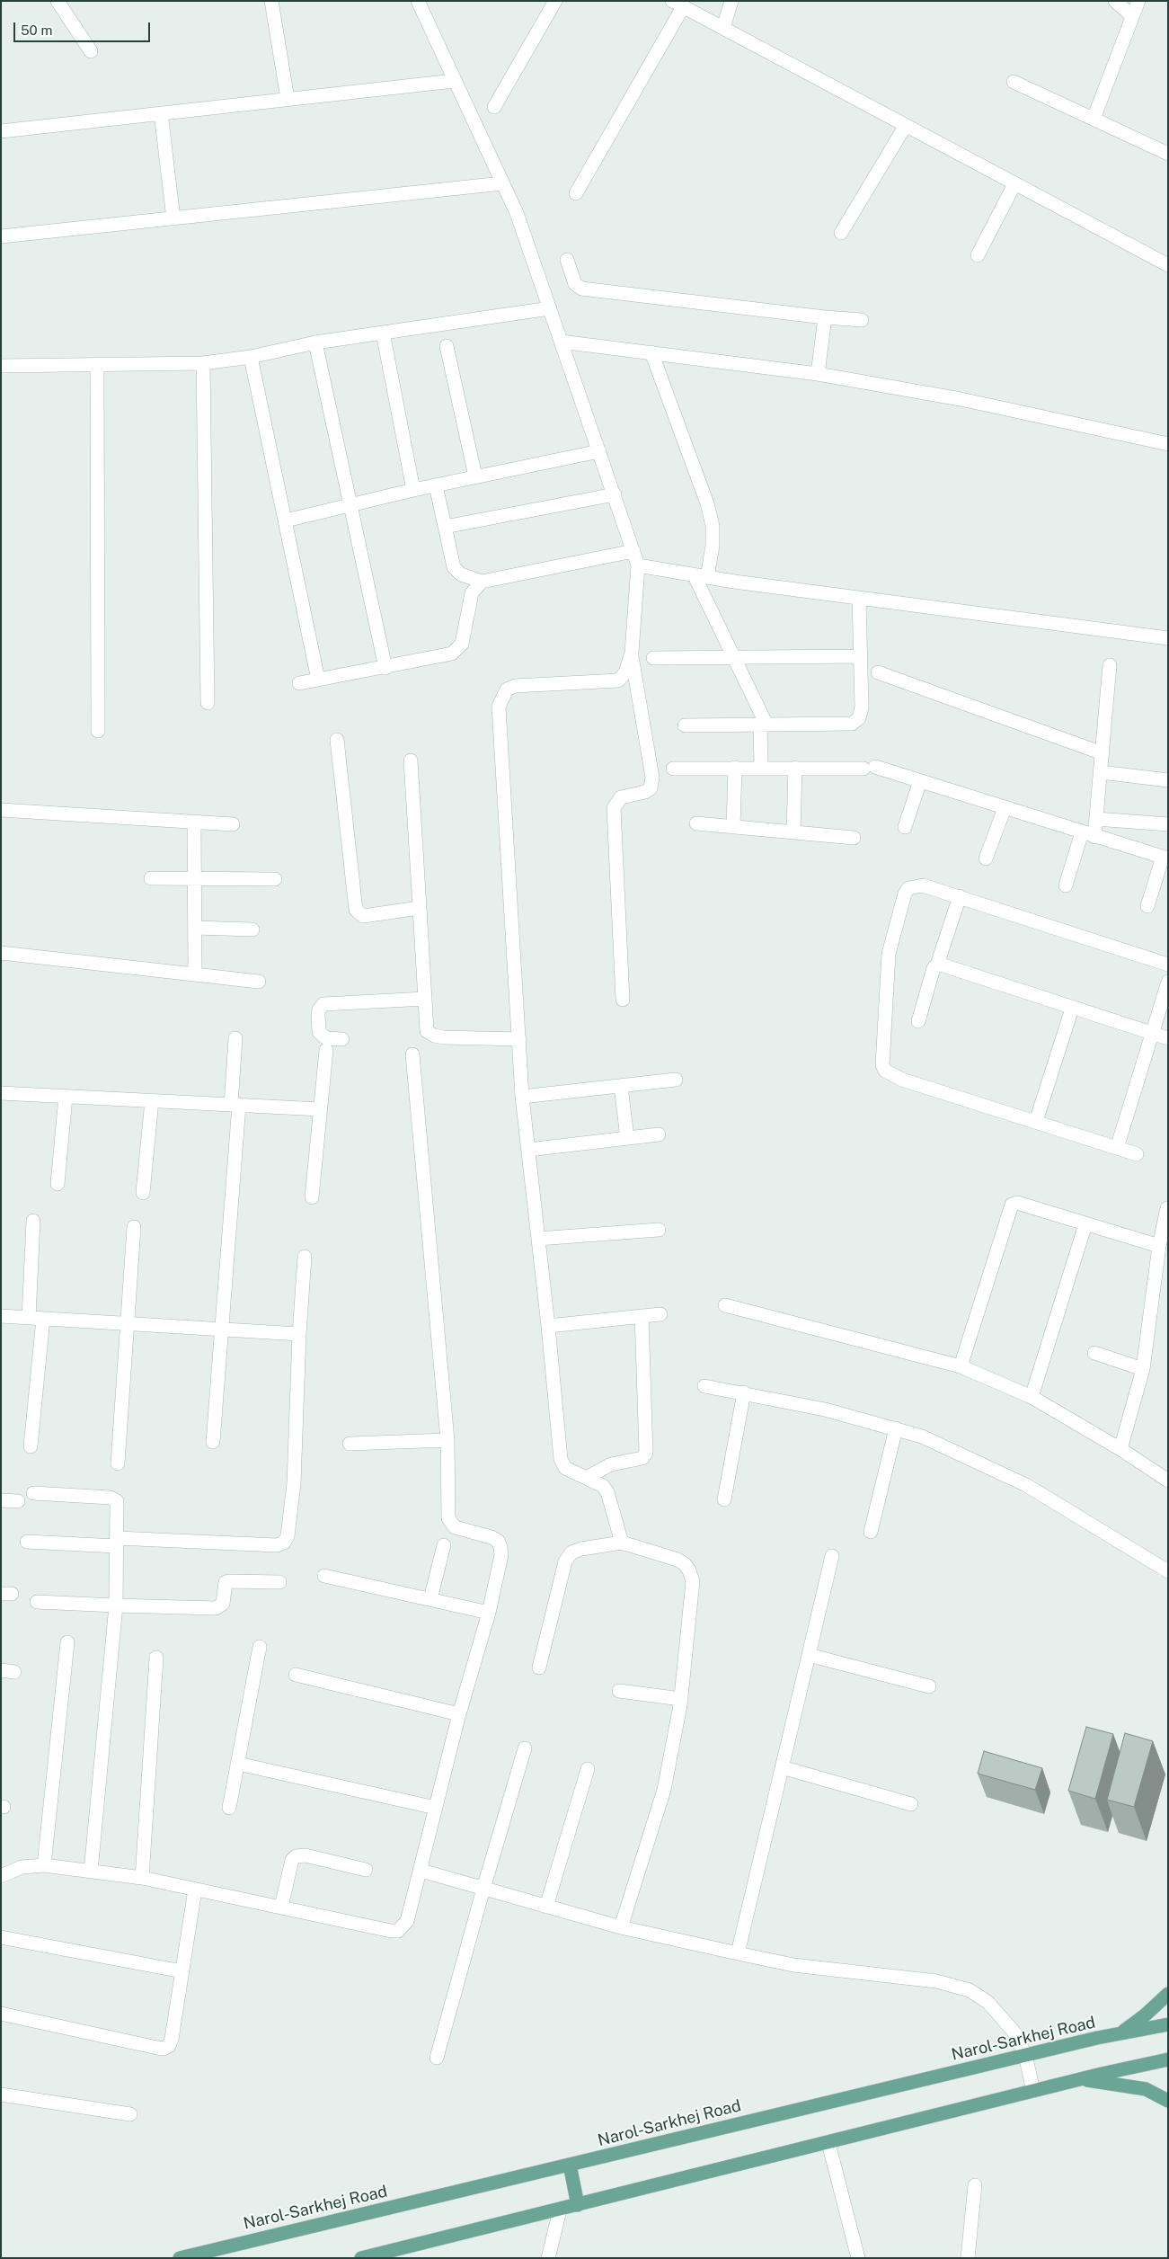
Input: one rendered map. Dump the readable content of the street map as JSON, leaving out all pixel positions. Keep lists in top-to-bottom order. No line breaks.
{"streets":{"main road":["Narol-Sarkhej Road"]},"scale_bar":"50 m"}
